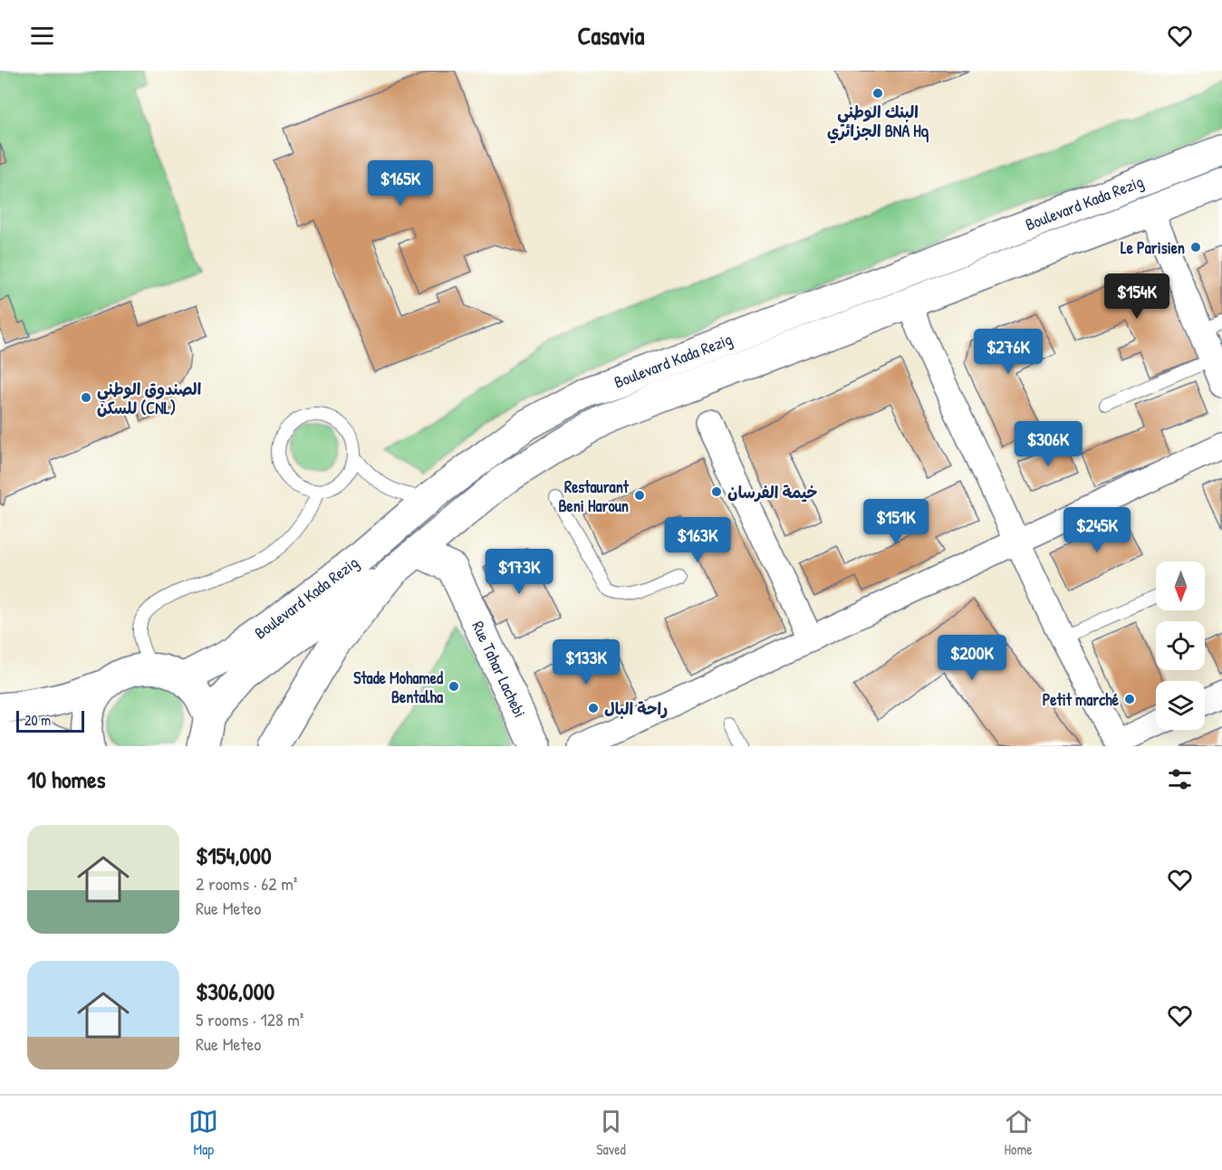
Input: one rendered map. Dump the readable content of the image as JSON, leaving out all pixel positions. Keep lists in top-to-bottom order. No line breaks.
{"streets":{"main road":["Boulevard Kada Rezig","Rue Tahar Lachebi"]},"crossings":[["Boulevard Kada Rezig","Rue Tahar Lachebi"]],"places":["البنك الوطني الجزائري BNA Hq","Le Parisien","الصندوق الوطني للسكن (CNL)","خيمة الفرسان","Restaurant Beni Haroun","Stade Mohamed Bentalha","Petit marché","راحة البال"],"scale_bar":"20 m","north":"bottom","page":{"header":"Casavia","price":["$165K","$154K","$276K","$306K","$151K","$245K","$163K","$173K","$200K","$133K"],"scale":"20 m","heading":"10 homes","list":[{"name":"$154,000","note":"2 rooms · 62 m² · Rue Meteo"},{"name":"$306,000","note":"5 rooms · 128 m² · Rue Meteo"}],"tabs":["Map","Saved","Home"]}}
